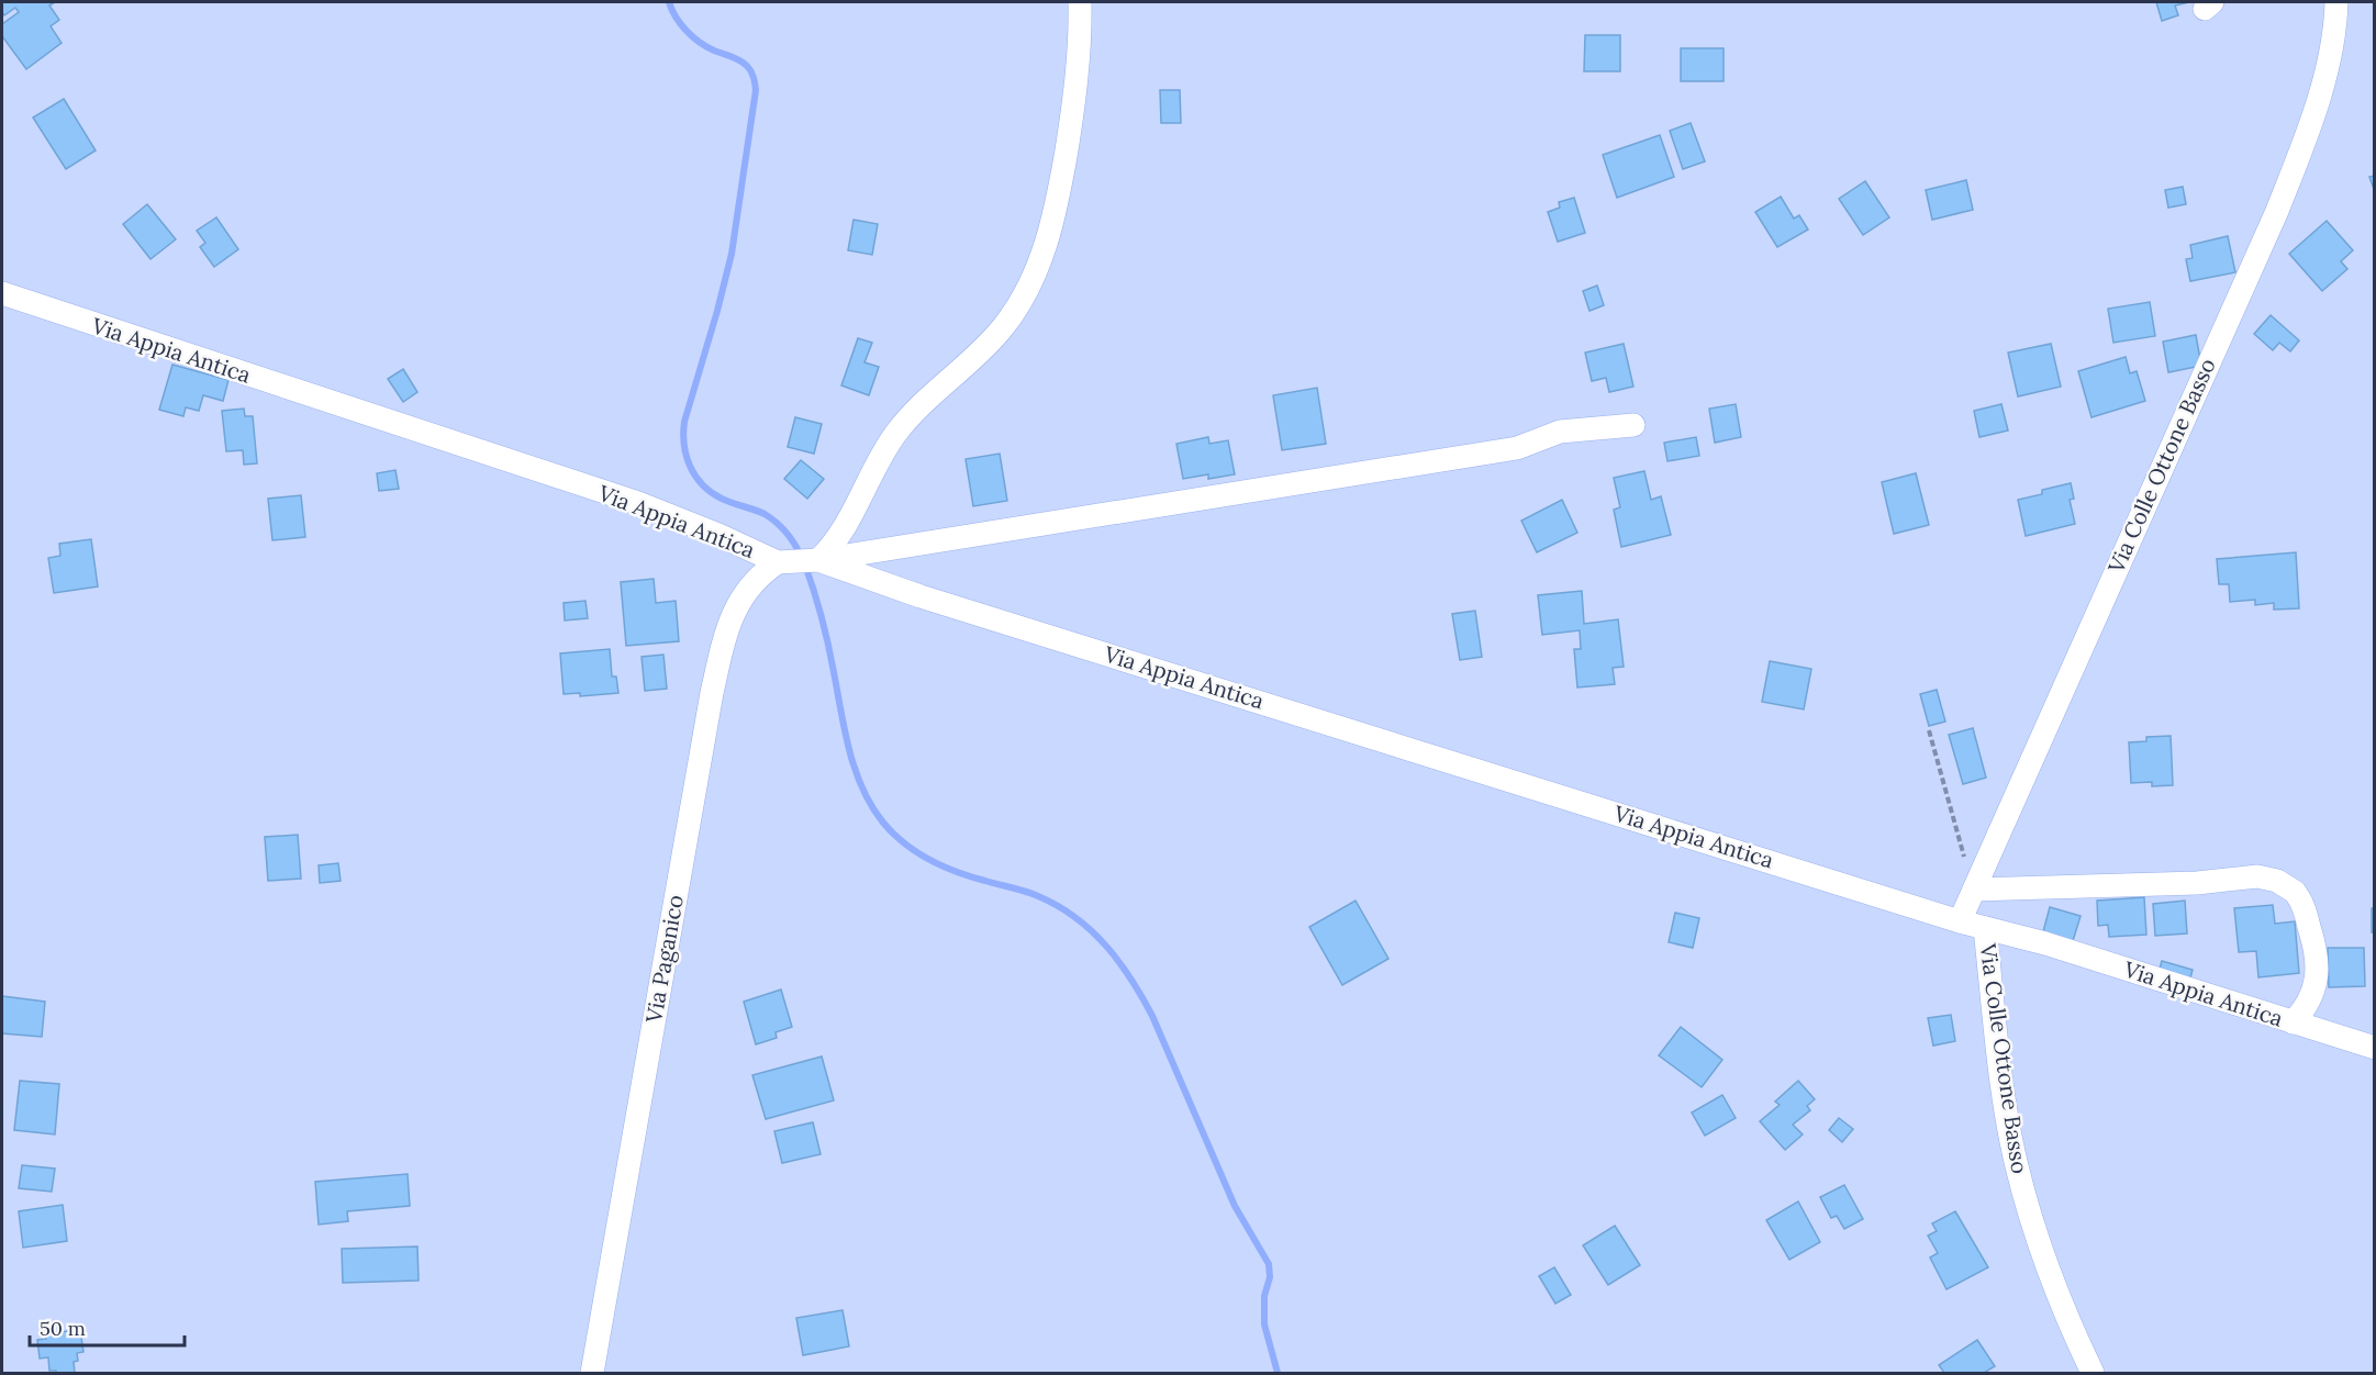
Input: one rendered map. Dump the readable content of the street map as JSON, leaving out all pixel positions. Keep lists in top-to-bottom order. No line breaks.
{"streets":{"street":["Via Appia Antica","Via Colle Ottone Basso","Via Paganico"]},"crossings":[["Via Appia Antica","Via Colle Ottone Basso"],["Via Appia Antica","Via Paganico"]],"scale_bar":"50 m"}
